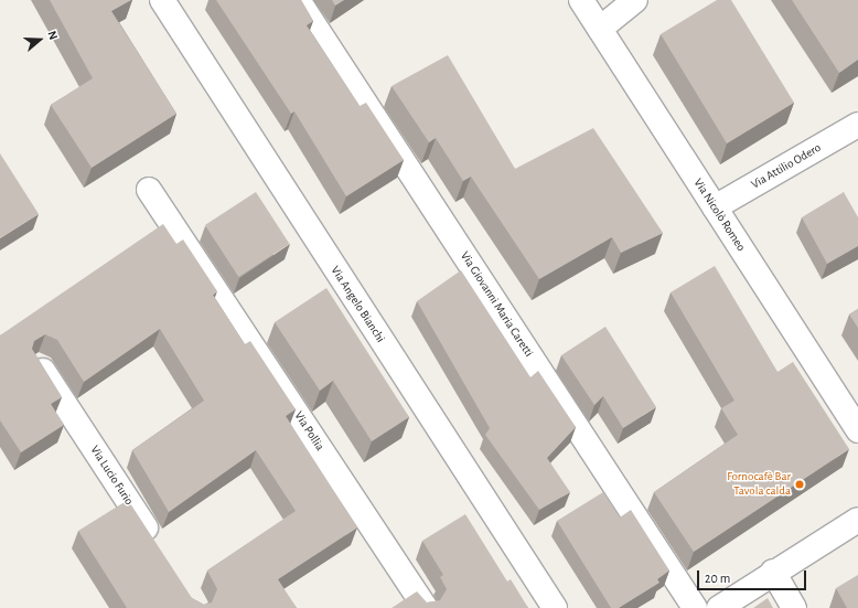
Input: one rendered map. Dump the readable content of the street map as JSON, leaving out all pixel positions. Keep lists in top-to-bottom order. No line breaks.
{"streets":{"street":["Via Attilio Odero","Via Nicolò Romeo","Via Angelo Bianchi","Via Giovanni Maria Caretti","Via Pollia","Via Lucio Furio"]},"crossings":[["Via Attilio Odero","Via Nicolò Romeo"]],"places":["Fornocafè Bar Tavola calda"],"scale_bar":"20 m","north":"right"}
